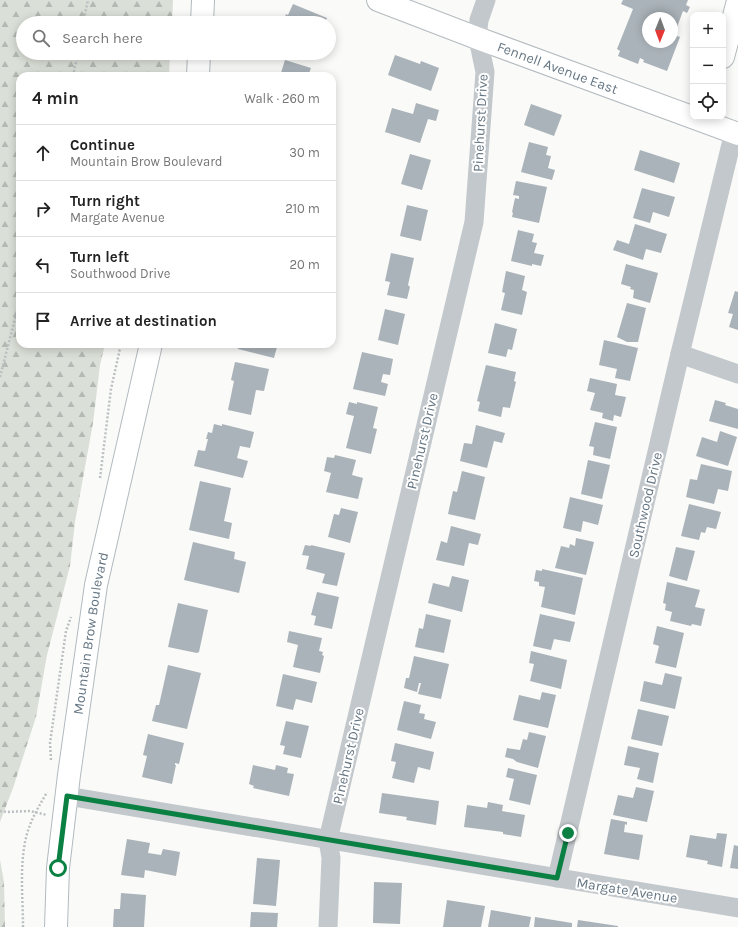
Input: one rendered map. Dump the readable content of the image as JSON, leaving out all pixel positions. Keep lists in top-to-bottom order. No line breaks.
{"streets":{"main road":["Fennell Avenue East","Mountain Brow Boulevard"],"street":["Pinehurst Drive","Southwood Drive","Margate Avenue"]},"crossings":[["Fennell Avenue East","Pinehurst Drive"],["Fennell Avenue East","Southwood Drive"],["Pinehurst Drive","Margate Avenue"],["Southwood Drive","Margate Avenue"],["Mountain Brow Boulevard","Margate Avenue"]],"north":"bottom","page":{"map_buttons":["+","−"],"search":"Search here","heading":["4 min","Walk · 260 m"],"list":[["Continue","Mountain Brow Boulevard","30 m"],["Turn right","Margate Avenue","210 m"],["Turn left","Southwood Drive","20 m"],"Arrive at destination"]}}
